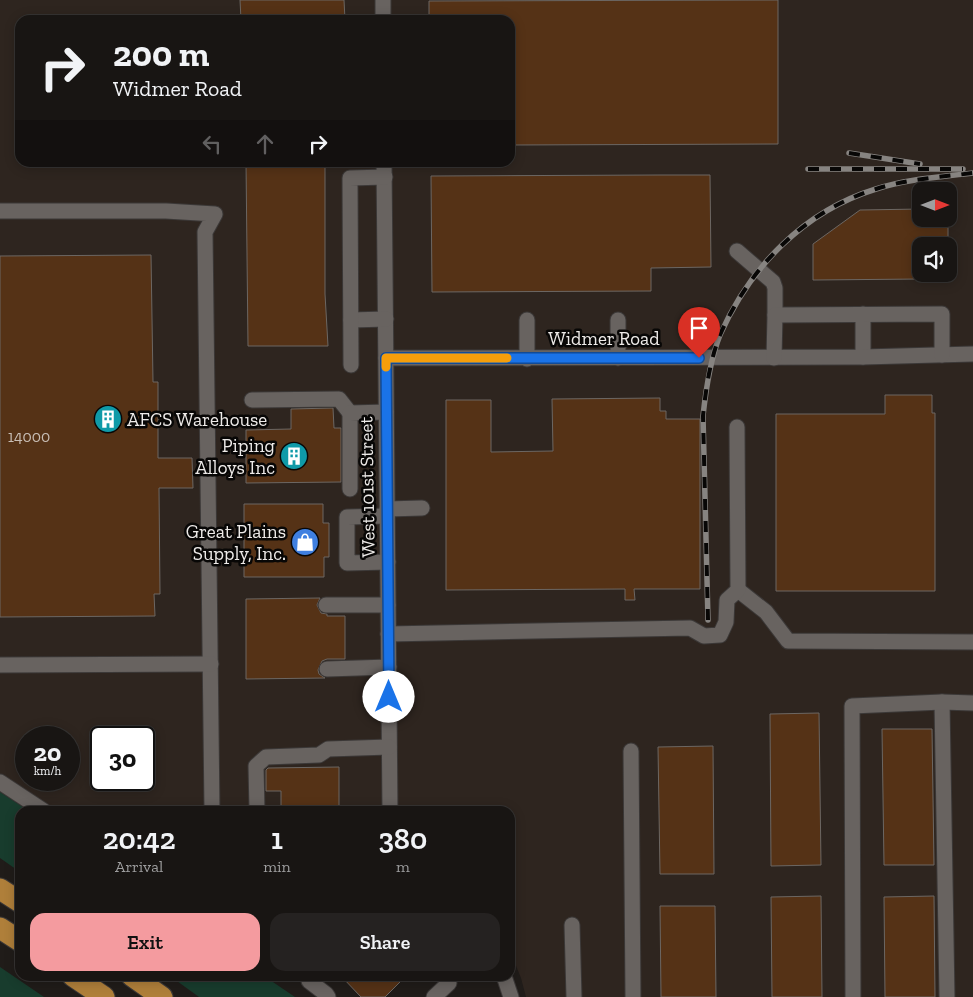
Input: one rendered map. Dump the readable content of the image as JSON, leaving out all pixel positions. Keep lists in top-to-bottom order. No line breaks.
{"streets":{"street":["Widmer Road","West 101st Street"]},"crossings":[["Widmer Road","West 101st Street"]],"places":{"building":["AFCS Warehouse","Piping Alloys Inc"],"shop":["Great Plains Supply, Inc."]},"house_numbers":["14000"],"north":"right","page":{"turn":["200 m","Widmer Road"],"speed":"20 km/h","limit":"30","eta":["20:42","Arrival","1","min","380","m"],"buttons":["Exit","Share"]}}
